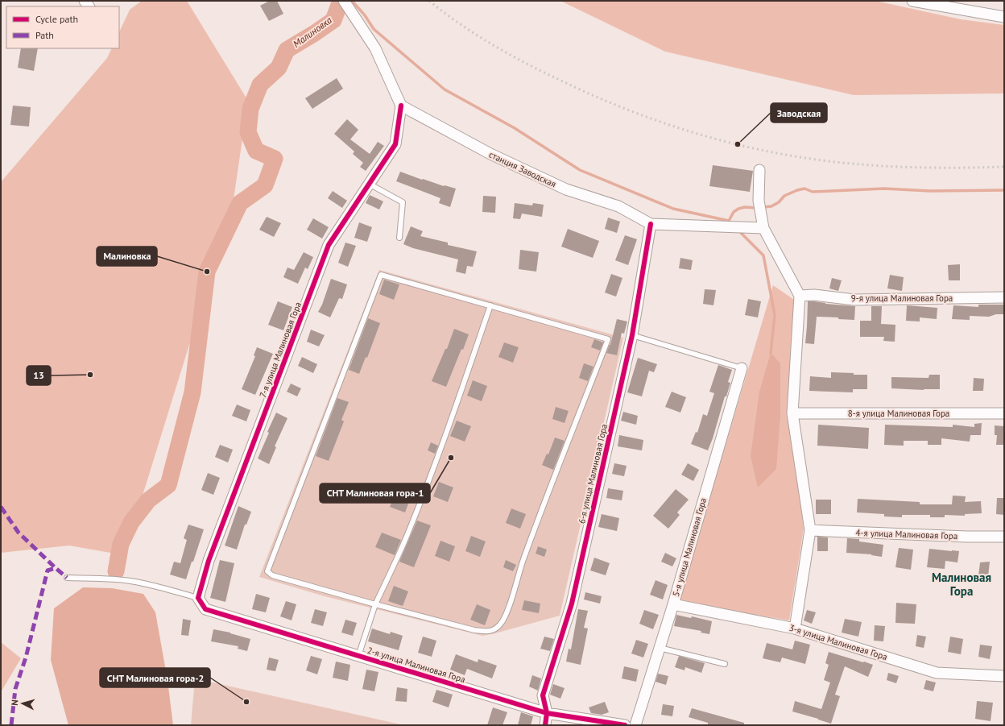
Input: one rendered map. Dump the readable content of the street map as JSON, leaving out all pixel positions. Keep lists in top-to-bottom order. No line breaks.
{"streets":{"street":["станция Заводская","9-я улица Малиновая Гора","7-я улица Малиновая Гора","8-я улица Малиновая Гора","6-я улица Малиновая Гора","4-я улица Малиновая Гора","5-я улица Малиновая Гора","3-я улица Малиновая Гора","2-я улица Малиновая Гора"]},"crossings":[["станция Заводская","7-я улица Малиновая Гора"],["станция Заводская","6-я улица Малиновая Гора"],["7-я улица Малиновая Гора","2-я улица Малиновая Гора"],["6-я улица Малиновая Гора","2-я улица Малиновая Гора"],["5-я улица Малиновая Гора","3-я улица Малиновая Гора"]],"districts":["Малиновая Гора"],"water":["Малиновка"],"places":["Заводская","Малиновка","13","СНТ Малиновая гора-1","СНТ Малиновая гора-2"],"legend":["Cycle path","Path"],"north":"left"}
